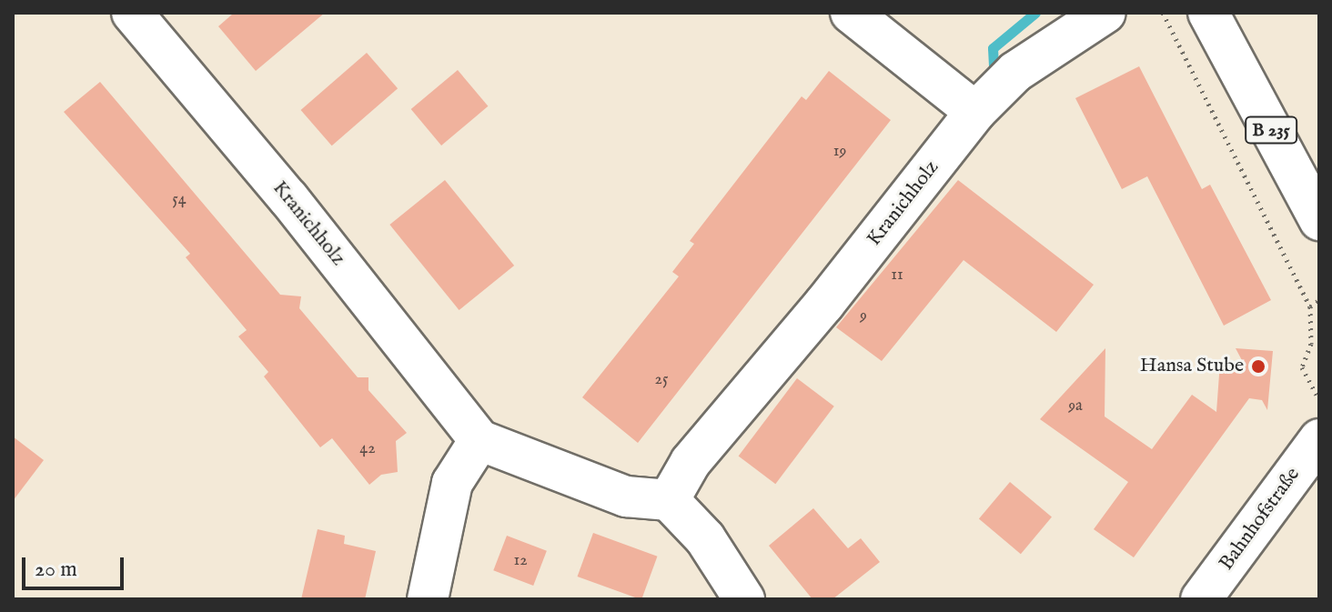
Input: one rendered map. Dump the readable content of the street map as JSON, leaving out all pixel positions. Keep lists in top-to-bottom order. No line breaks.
{"streets":{"street":["B 235","Kranichholz","Bahnhofstraße"]},"places":["Hansa Stube"],"house_numbers":["19","54","11","9","25","9a","42","12"],"scale_bar":"20 m"}
